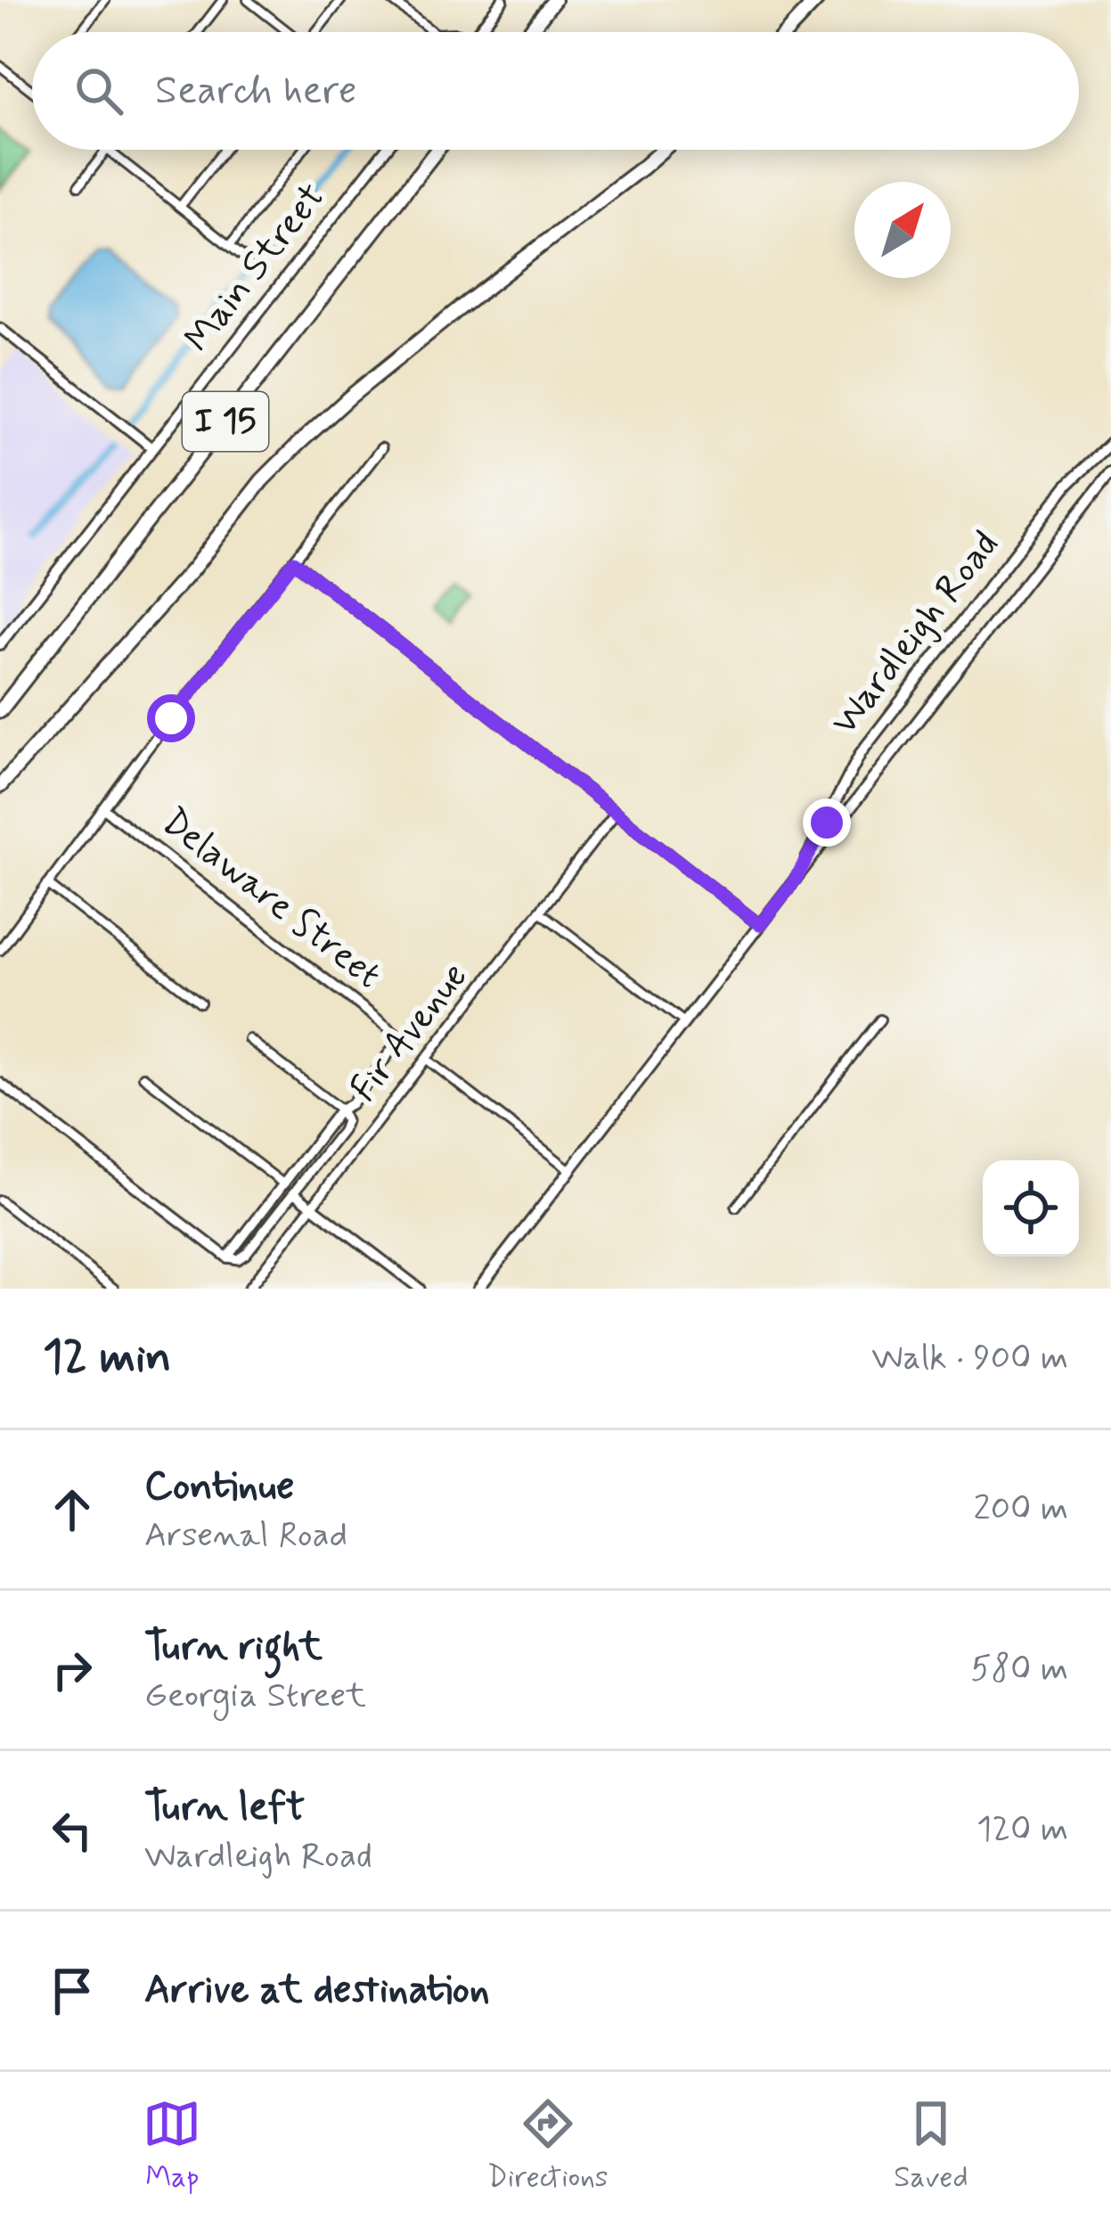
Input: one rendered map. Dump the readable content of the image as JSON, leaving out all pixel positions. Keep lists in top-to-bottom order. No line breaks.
{"streets":{"highway":["I 15"],"main road":["Main Street","Wardleigh Road"],"street":["Delaware Street","Fir Avenue"]},"north":"top right","page":{"search":"Search here","heading":["12 min","Walk · 900 m"],"list":[["Continue","Arsenal Road","200 m"],["Turn right","Georgia Street","580 m"],["Turn left","Wardleigh Road","120 m"],"Arrive at destination"],"nav":["Map","Directions","Saved"]}}
